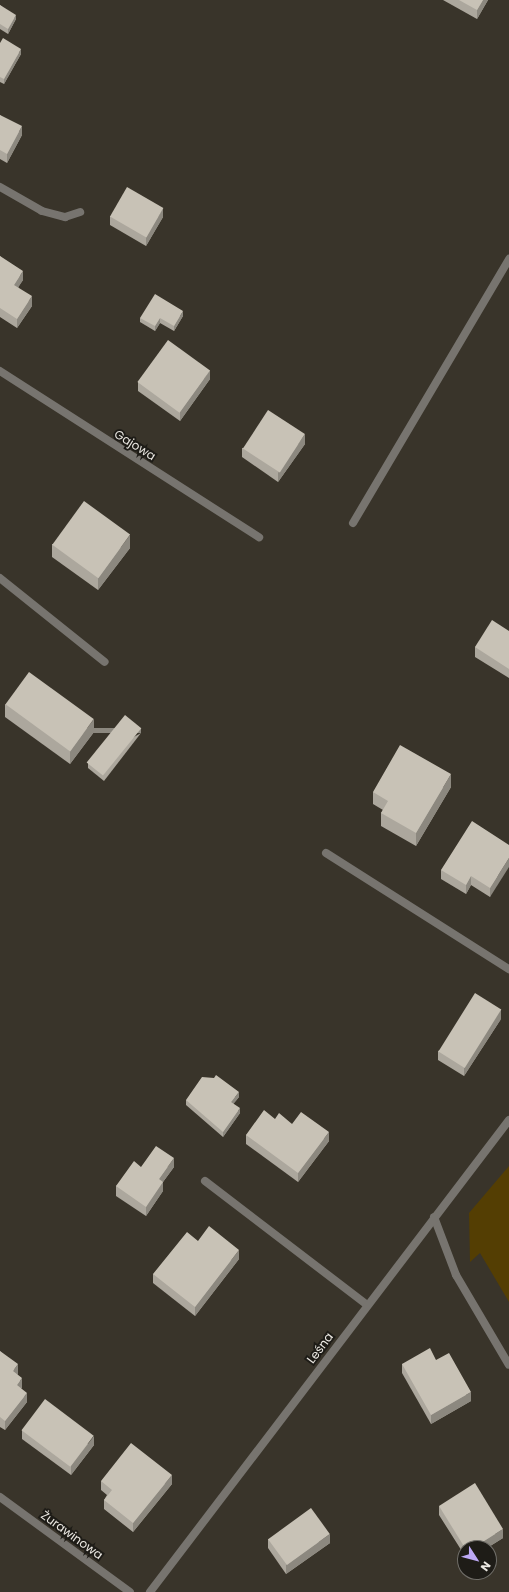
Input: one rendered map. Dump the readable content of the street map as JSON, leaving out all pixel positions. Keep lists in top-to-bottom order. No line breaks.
{"streets":{"street":["Gajowa","Leśna","Żurawinowa"]},"north":"bottom right"}
